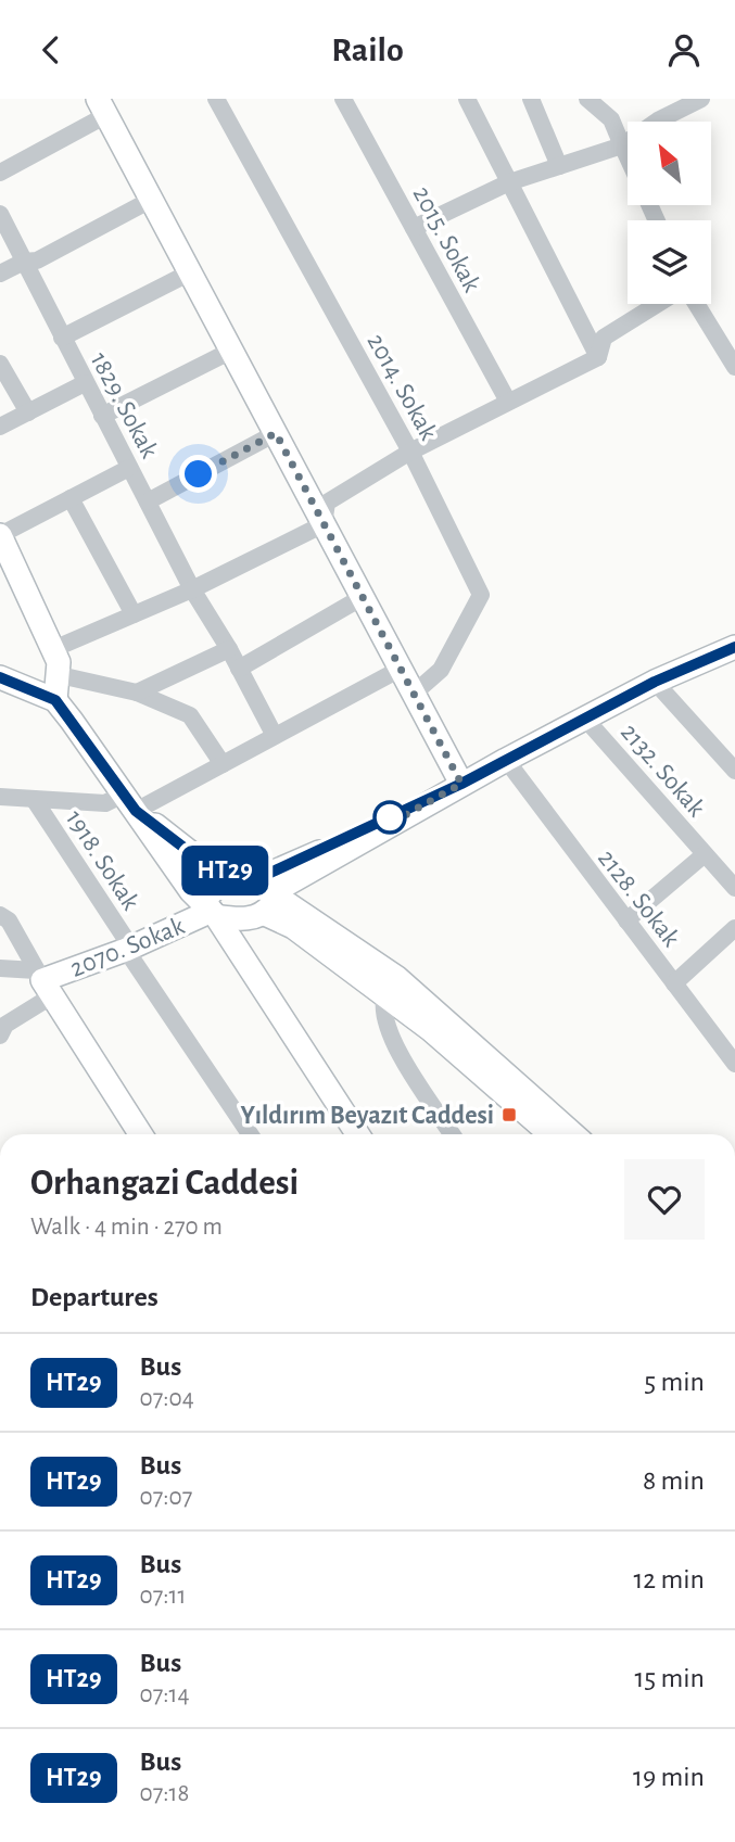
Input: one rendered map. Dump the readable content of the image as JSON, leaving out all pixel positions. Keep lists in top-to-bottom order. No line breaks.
{"streets":{"street":["2015. Sokak","2014. Sokak","1829. Sokak","2132. Sokak","1918. Sokak","2128. Sokak","2070. Sokak"]},"crossings":[["1918. Sokak","2070. Sokak"]],"places":{"transit":["Yıldırım Beyazıt Caddesi"]},"lines":["bus line HT29"],"north":"top left","page":{"header":"Railo","on_map":"HT29","heading":[["Orhangazi Caddesi","Walk · 4 min · 270 m"],"Departures"],"list":[{"mark":"HT29","name":"Bus","note":"07:04","value":"5 min"},{"mark":"HT29","name":"Bus","note":"07:07","value":"8 min"},{"mark":"HT29","name":"Bus","note":"07:11","value":"12 min"},{"mark":"HT29","name":"Bus","note":"07:14","value":"15 min"},{"mark":"HT29","name":"Bus","note":"07:18","value":"19 min"}]}}
